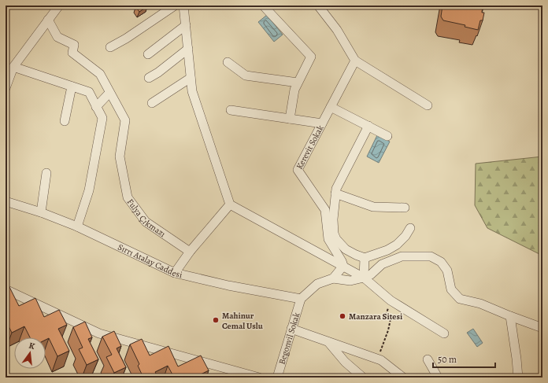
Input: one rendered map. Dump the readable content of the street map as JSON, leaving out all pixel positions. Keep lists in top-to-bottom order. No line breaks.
{"streets":{"street":["Kerevit Sokak","Fulya Çıkmazı","Sırrı Atalay Caddesi","Begonvil Sokak"]},"crossings":[["Sırrı Atalay Caddesi","Begonvil Sokak"]],"places":["Manzara Sitesi","Mahinur Cemal Uslu"],"scale_bar":"50 m","north":"top"}
